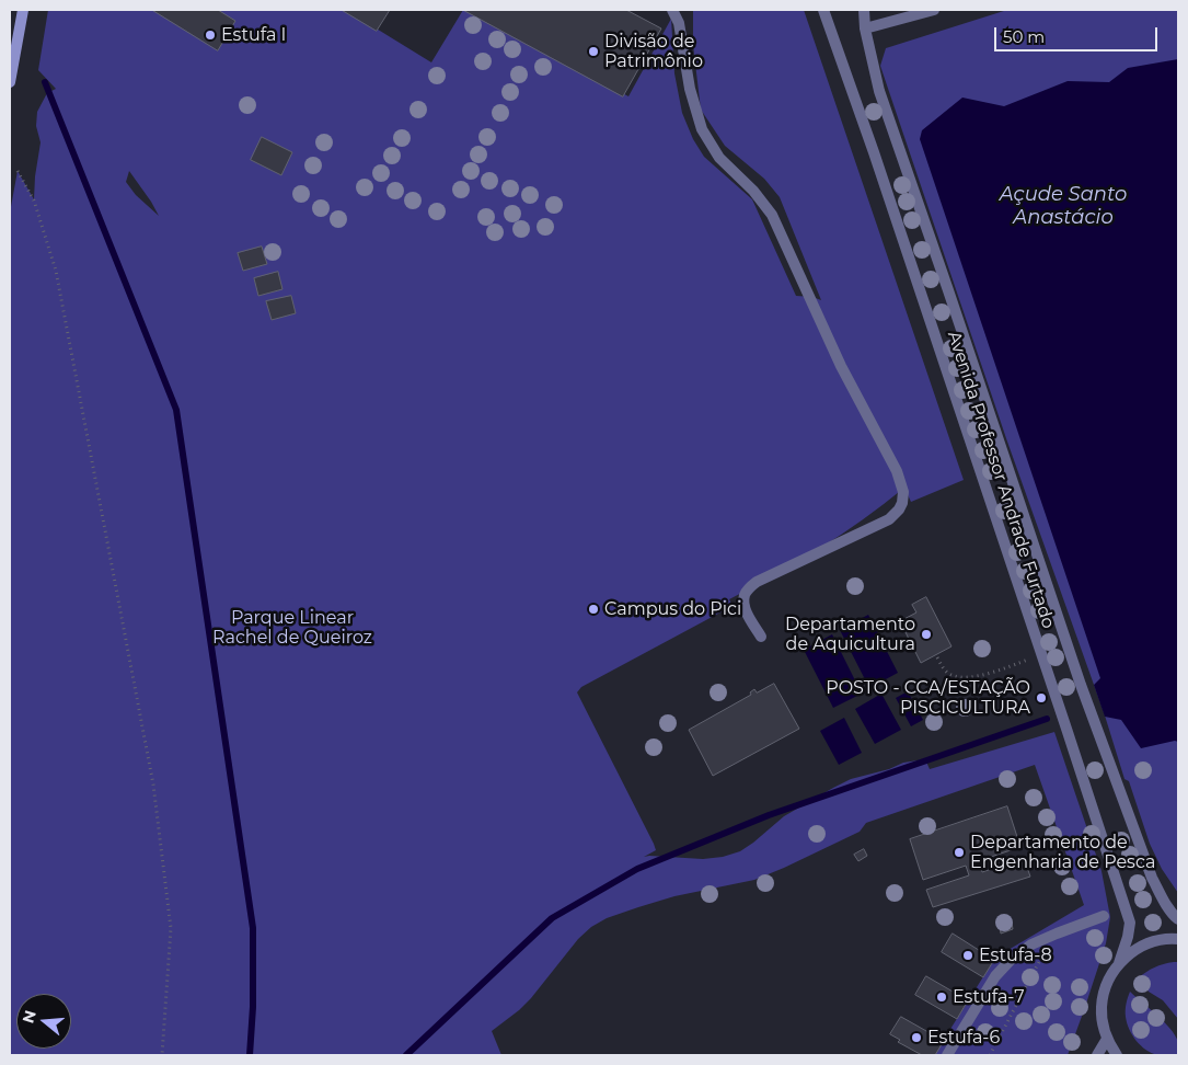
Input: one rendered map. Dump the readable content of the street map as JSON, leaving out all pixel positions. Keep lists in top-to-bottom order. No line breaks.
{"streets":{"street":["Avenida Professor Andrade Furtado"]},"water":["Açude Santo Anastácio"],"parks":["Parque Linear Rachel de Queiroz"],"places":["Estufa I","Divisão de Patrimônio","Campus do Pici","Departamento de Aquicultura","POSTO - CCA/ESTAÇÃO PISCICULTURA","Departamento de Engenharia de Pesca","Estufa-8","Estufa-7","Estufa-6"],"scale_bar":"50 m","north":"left"}
